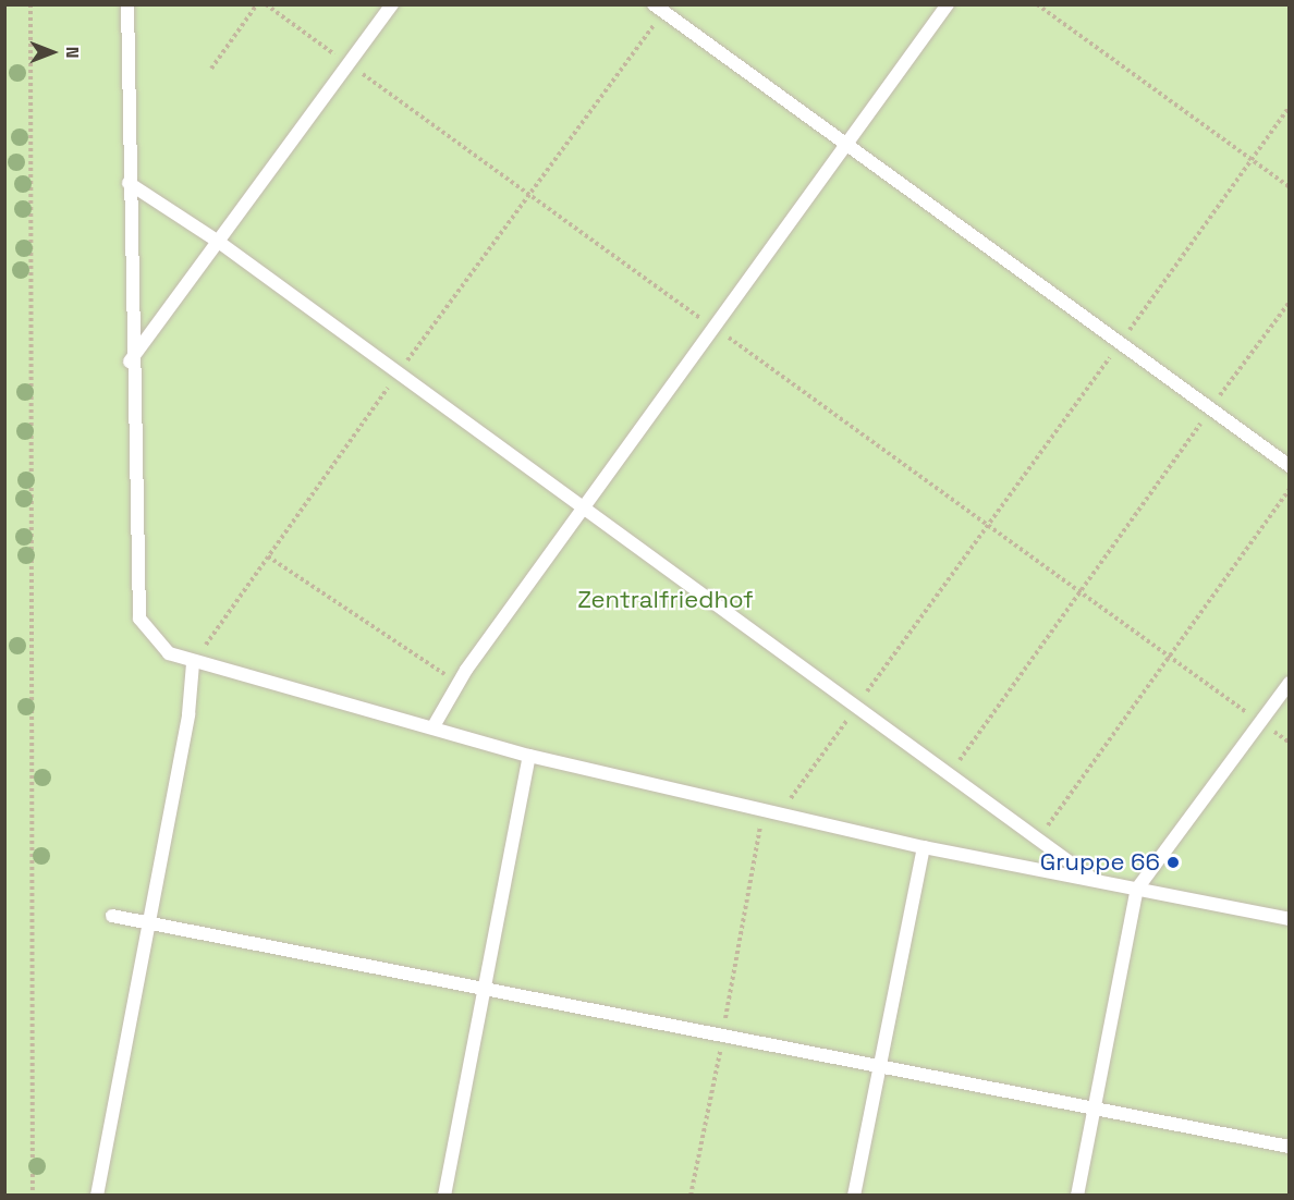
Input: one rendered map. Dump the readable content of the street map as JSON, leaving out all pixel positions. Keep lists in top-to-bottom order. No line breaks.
{"parks":["Zentralfriedhof"],"places":["Gruppe 66"],"north":"right"}
